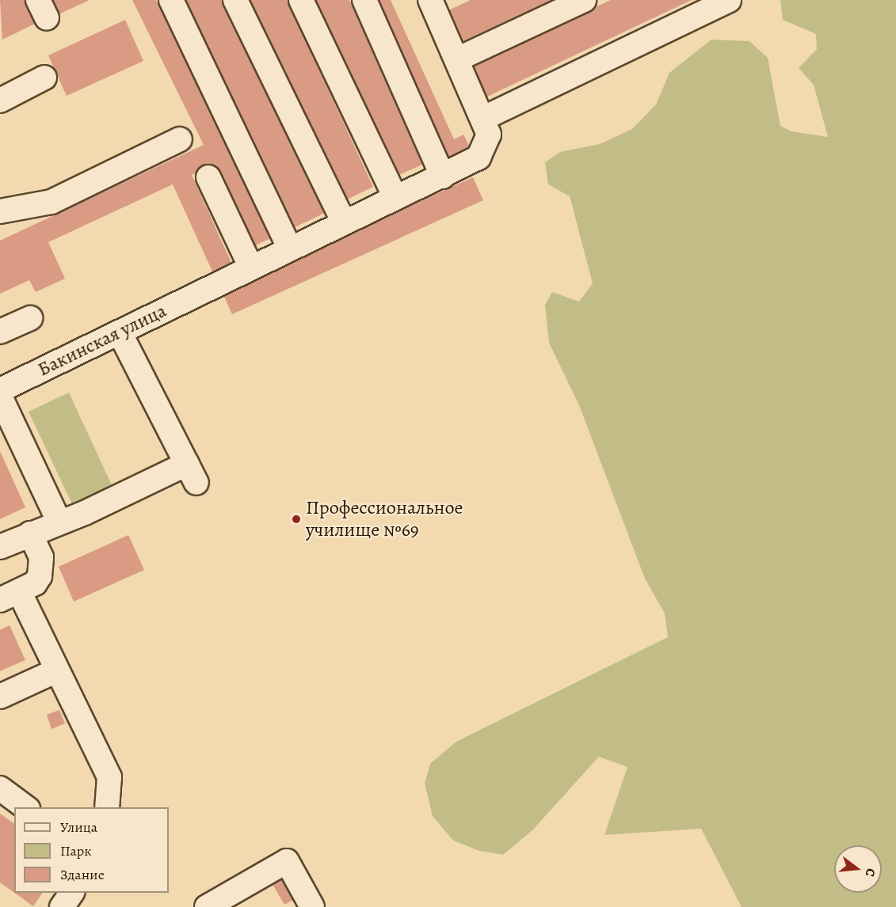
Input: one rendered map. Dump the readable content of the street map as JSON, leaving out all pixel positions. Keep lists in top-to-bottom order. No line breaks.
{"streets":{"street":["Бакинская улица"]},"places":["Профессиональное училище №69"],"legend":["Улица","Парк","Здание"],"north":"right"}
